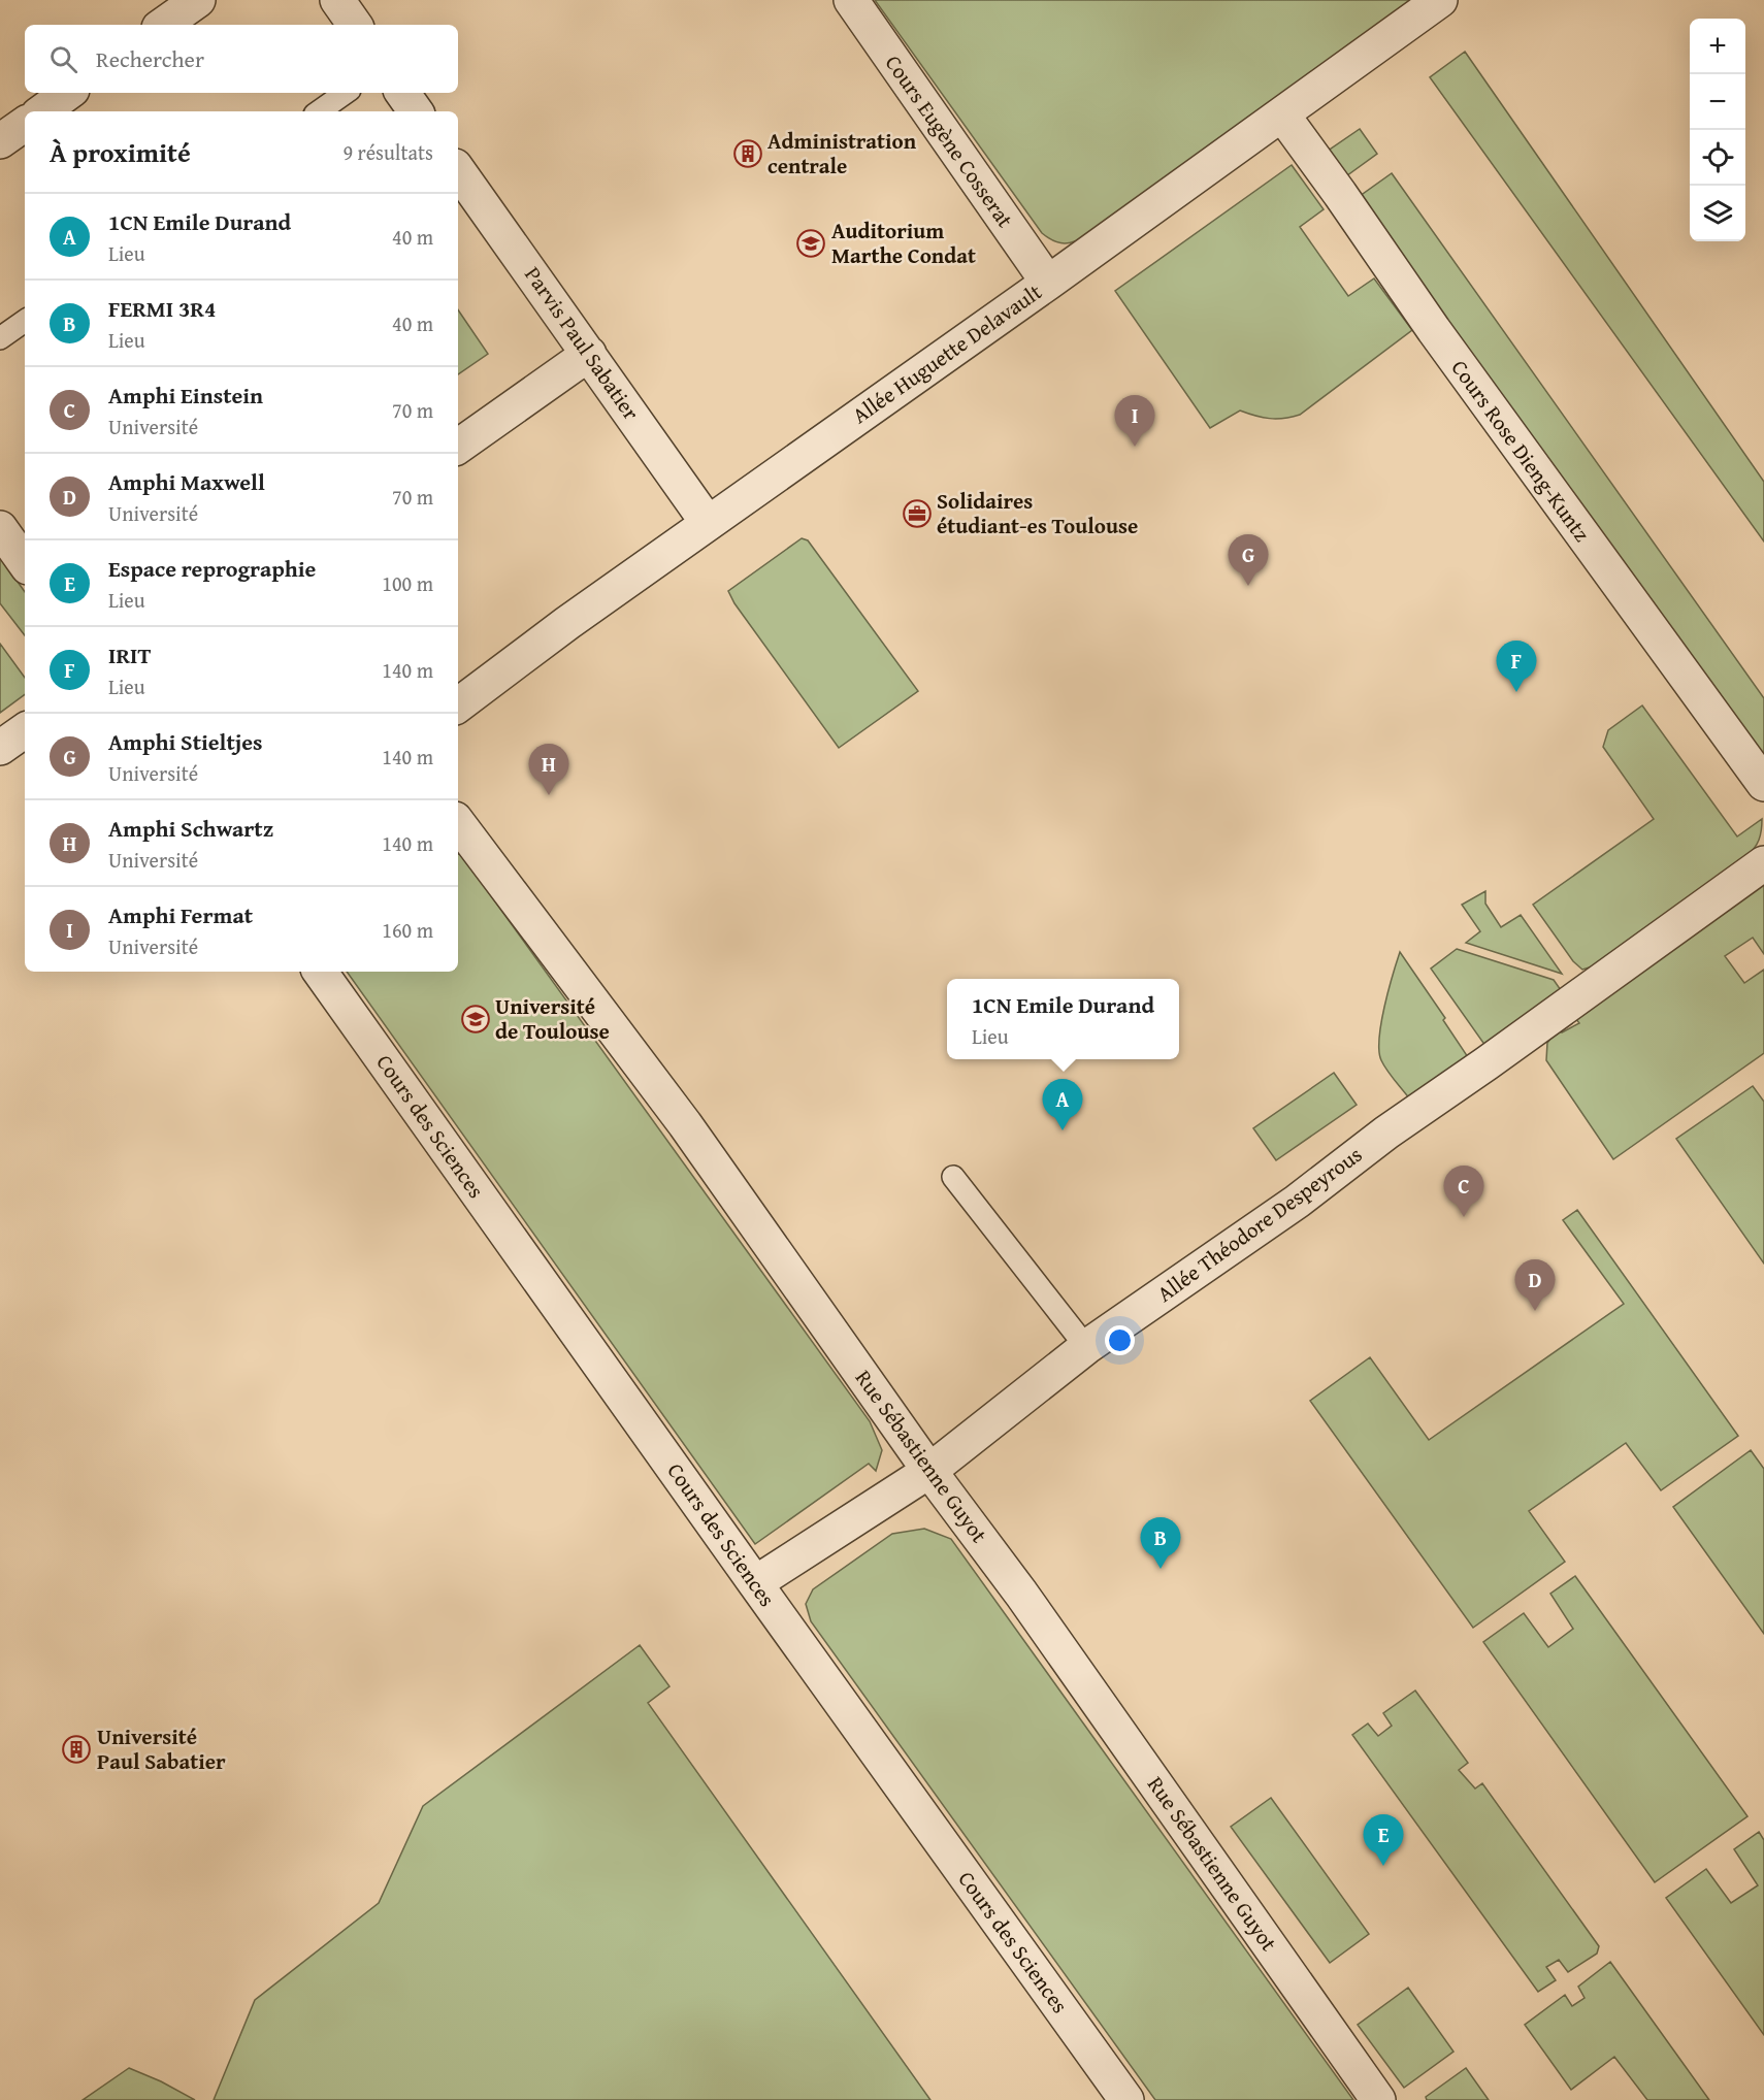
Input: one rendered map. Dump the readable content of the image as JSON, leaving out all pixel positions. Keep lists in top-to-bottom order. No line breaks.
{"streets":{"street":["Cours Eugène Cosserat","Parvis Paul Sabatier","Allée Huguette Delavault","Cours Rose Dieng-Kuntz","Cours des Sciences","Allée Théodore Despeyrous","Rue Sébastienne Guyot"]},"crossings":[["Cours Eugène Cosserat","Allée Huguette Delavault"],["Parvis Paul Sabatier","Allée Huguette Delavault"],["Allée Huguette Delavault","Cours Rose Dieng-Kuntz"],["Cours des Sciences","Allée Théodore Despeyrous"],["Allée Théodore Despeyrous","Rue Sébastienne Guyot"]],"places":{"building":["Administration centrale","Université Paul Sabatier"],"school or university":["Auditorium Marthe Condat","Université de Toulouse"],"office":["Solidaires étudiant-es Toulouse"]},"page":{"map_buttons":["+","−"],"search":"Rechercher","heading":["À proximité","9 résultats"],"list":[{"mark":"A","name":"1CN Emile Durand","note":"Lieu","value":"40 m"},{"mark":"B","name":"FERMI 3R4","note":"Lieu","value":"40 m"},{"mark":"C","name":"Amphi Einstein","note":"Université","value":"70 m"},{"mark":"D","name":"Amphi Maxwell","note":"Université","value":"70 m"},{"mark":"E","name":"Espace reprographie","note":"Lieu","value":"100 m"},{"mark":"F","name":"IRIT","note":"Lieu","value":"140 m"},{"mark":"G","name":"Amphi Stieltjes","note":"Université","value":"140 m"},{"mark":"H","name":"Amphi Schwartz","note":"Université","value":"140 m"},{"mark":"I","name":"Amphi Fermat","note":"Université","value":"160 m"}],"pins":["I","G","F","H","A","C","D","B","E"],"popup":["1CN Emile Durand","Lieu"]}}
